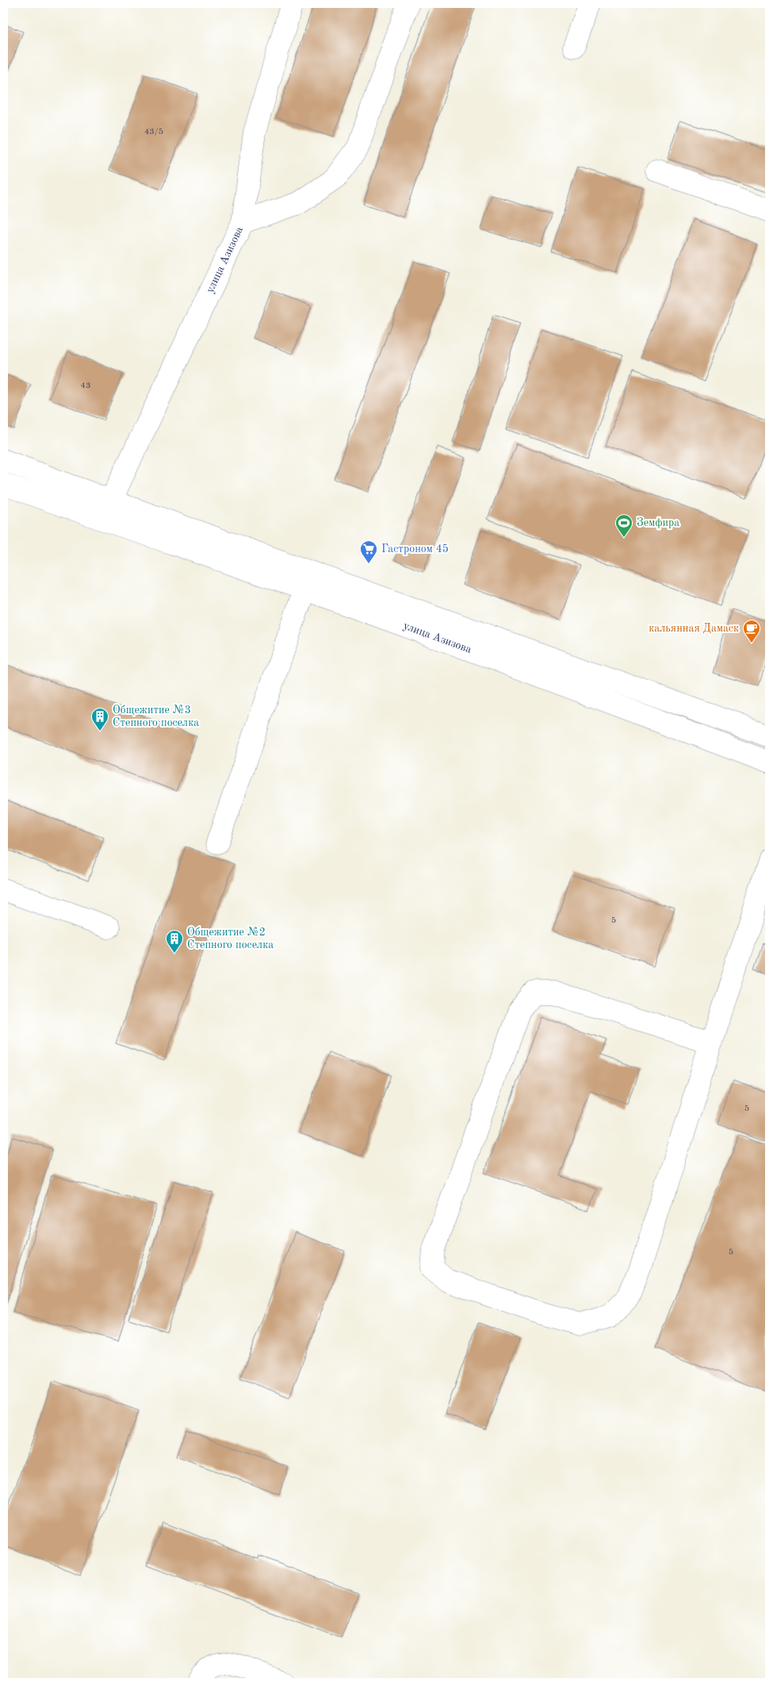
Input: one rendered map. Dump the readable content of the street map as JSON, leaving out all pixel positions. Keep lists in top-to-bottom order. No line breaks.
{"streets":{"main road":["улица Азизова"]},"places":{"sports":["Земфира"],"supermarket":["Гастроном 45"],"cafe":["кальянная Дамаск"],"building":["Общежитие №3 Степного поселка","Общежитие №2 Степного поселка"]},"house_numbers":["43/5","43","5","5","5"]}
